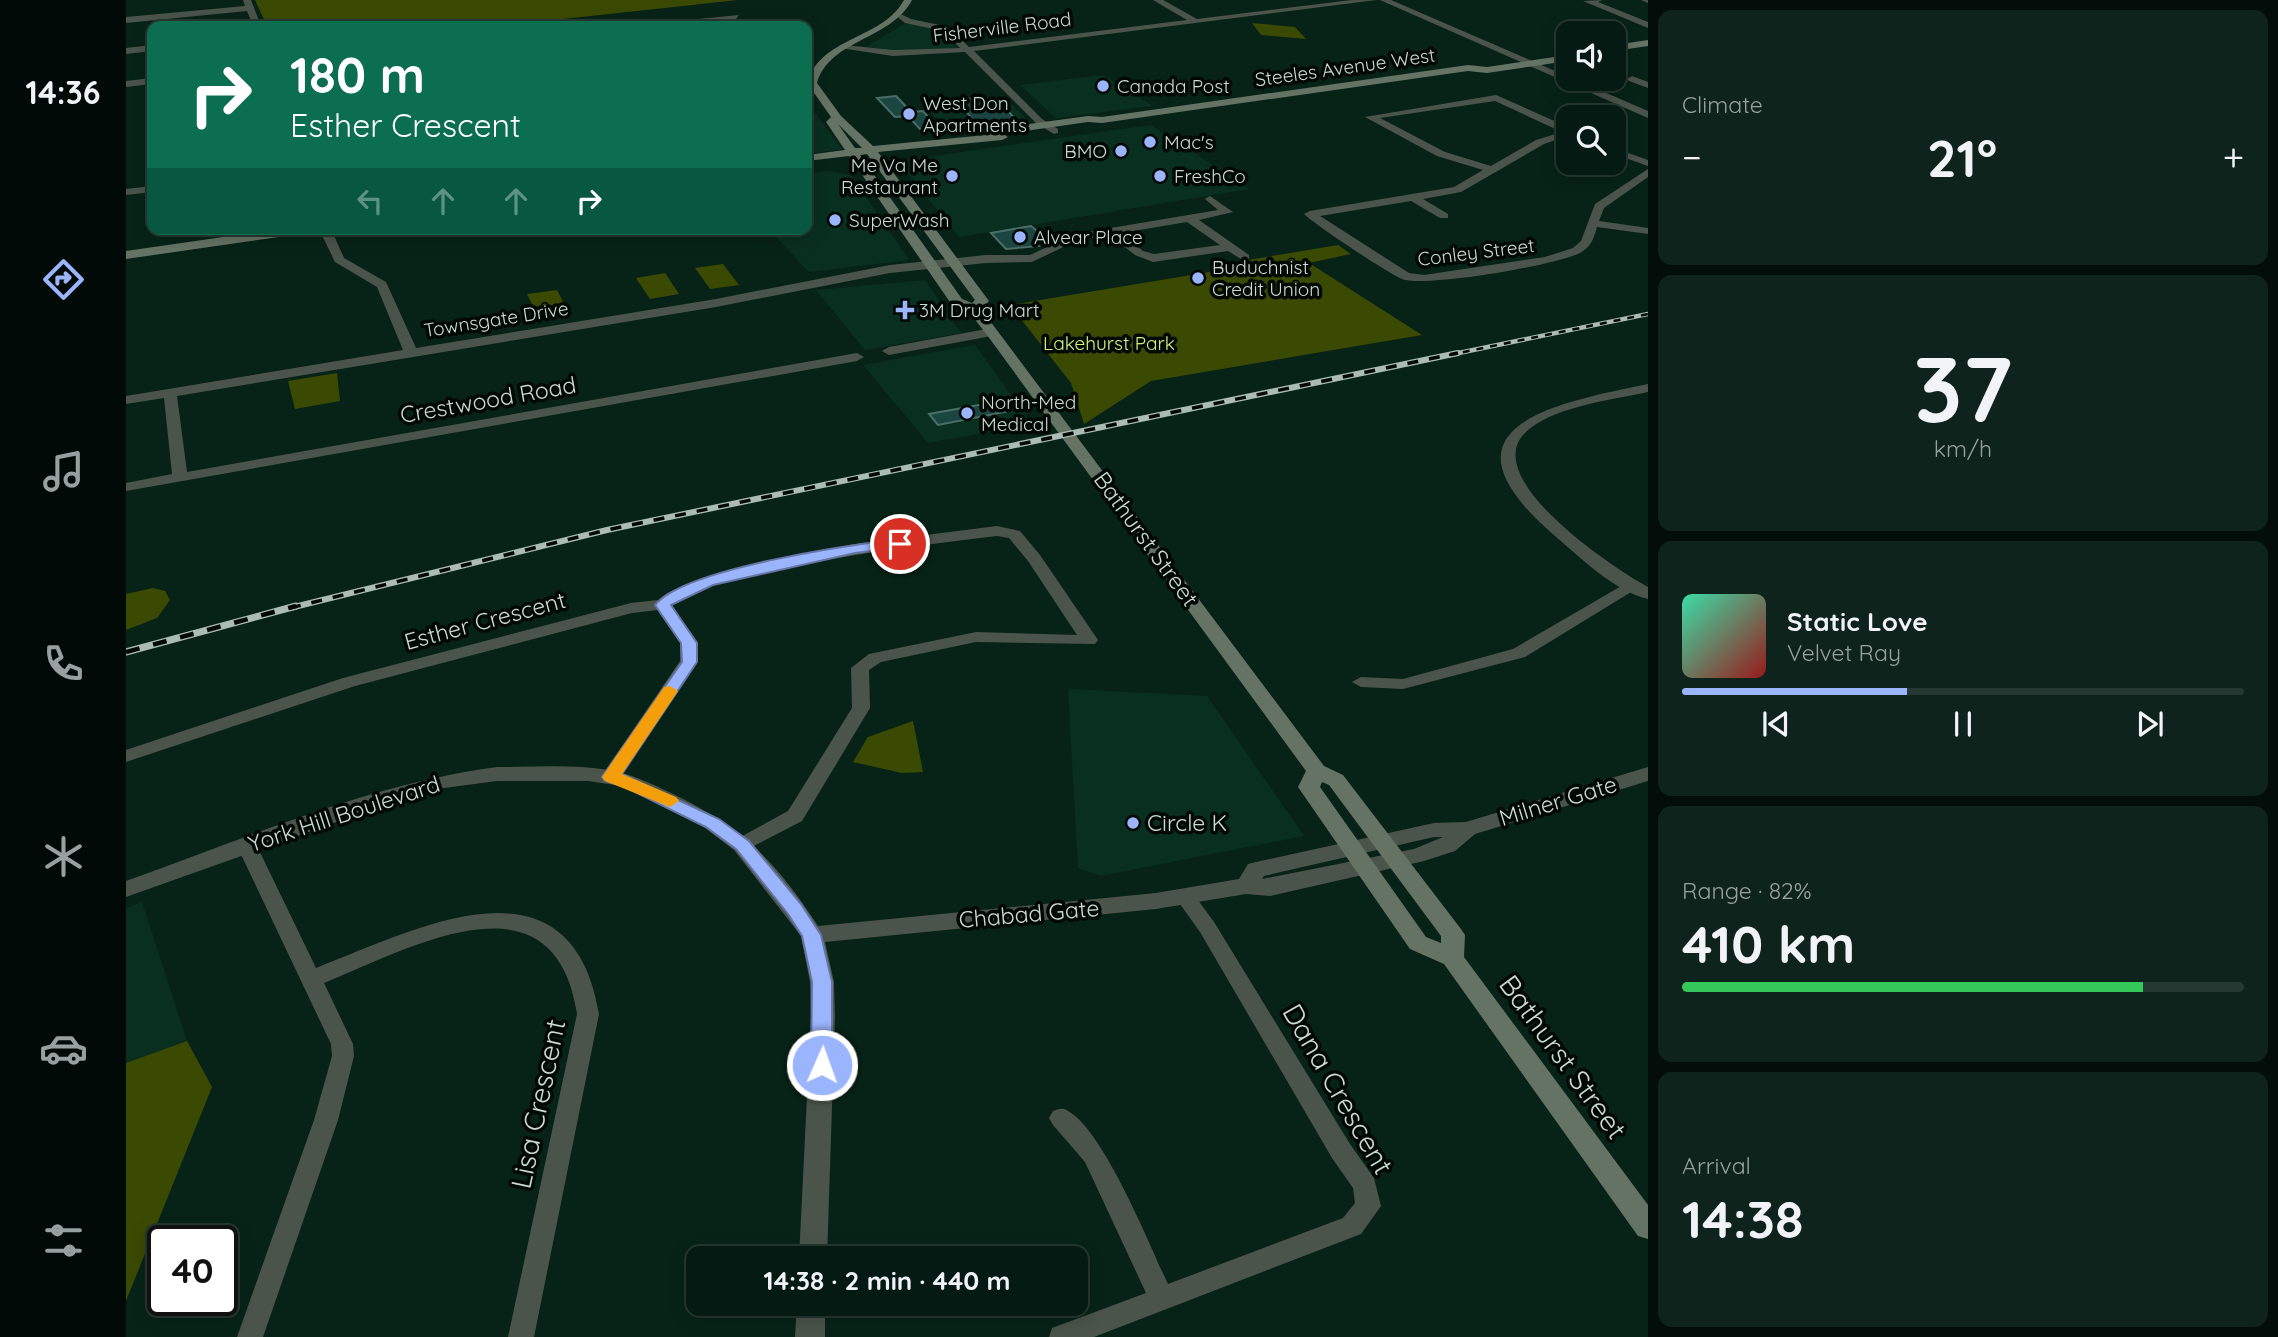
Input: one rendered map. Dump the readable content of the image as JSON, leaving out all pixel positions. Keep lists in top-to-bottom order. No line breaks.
{"streets":{"main road":["Steeles Avenue West","Bathurst Street"],"street":["Fisherville Road","Conley Street","Townsgate Drive","Crestwood Road","Esther Crescent","Milner Gate","York Hill Boulevard","Chabad Gate","Dana Crescent","Lisa Crescent"]},"crossings":[["Fisherville Road","Bathurst Street"],["Steeles Avenue West","Bathurst Street"],["Townsgate Drive","Bathurst Street"],["Bathurst Street","Milner Gate"],["Milner Gate","Chabad Gate"],["York Hill Boulevard","Chabad Gate"],["Chabad Gate","Dana Crescent"]],"parks":["Lakehurst Park"],"places":{"other":["Canada Post","West Don Apartments","Mac's","BMO","Me Va Me Restaurant","FreshCo","SuperWash","Alvear Place","Buduchnist Credit Union","North-Med Medical","Circle K"],"health":["3M Drug Mart"]},"page":{"tabs":"14:36","tile":["Climate",["37","km/h"],["Range · 82%","410 km"],["Arrival","14:38"]],"turn":["180 m","Esther Crescent"],"heat":["−","21°","+"],"song":["Static Love","Velvet Ray"],"limit":"40","trip":"14:38 · 2 min · 440 m"}}
